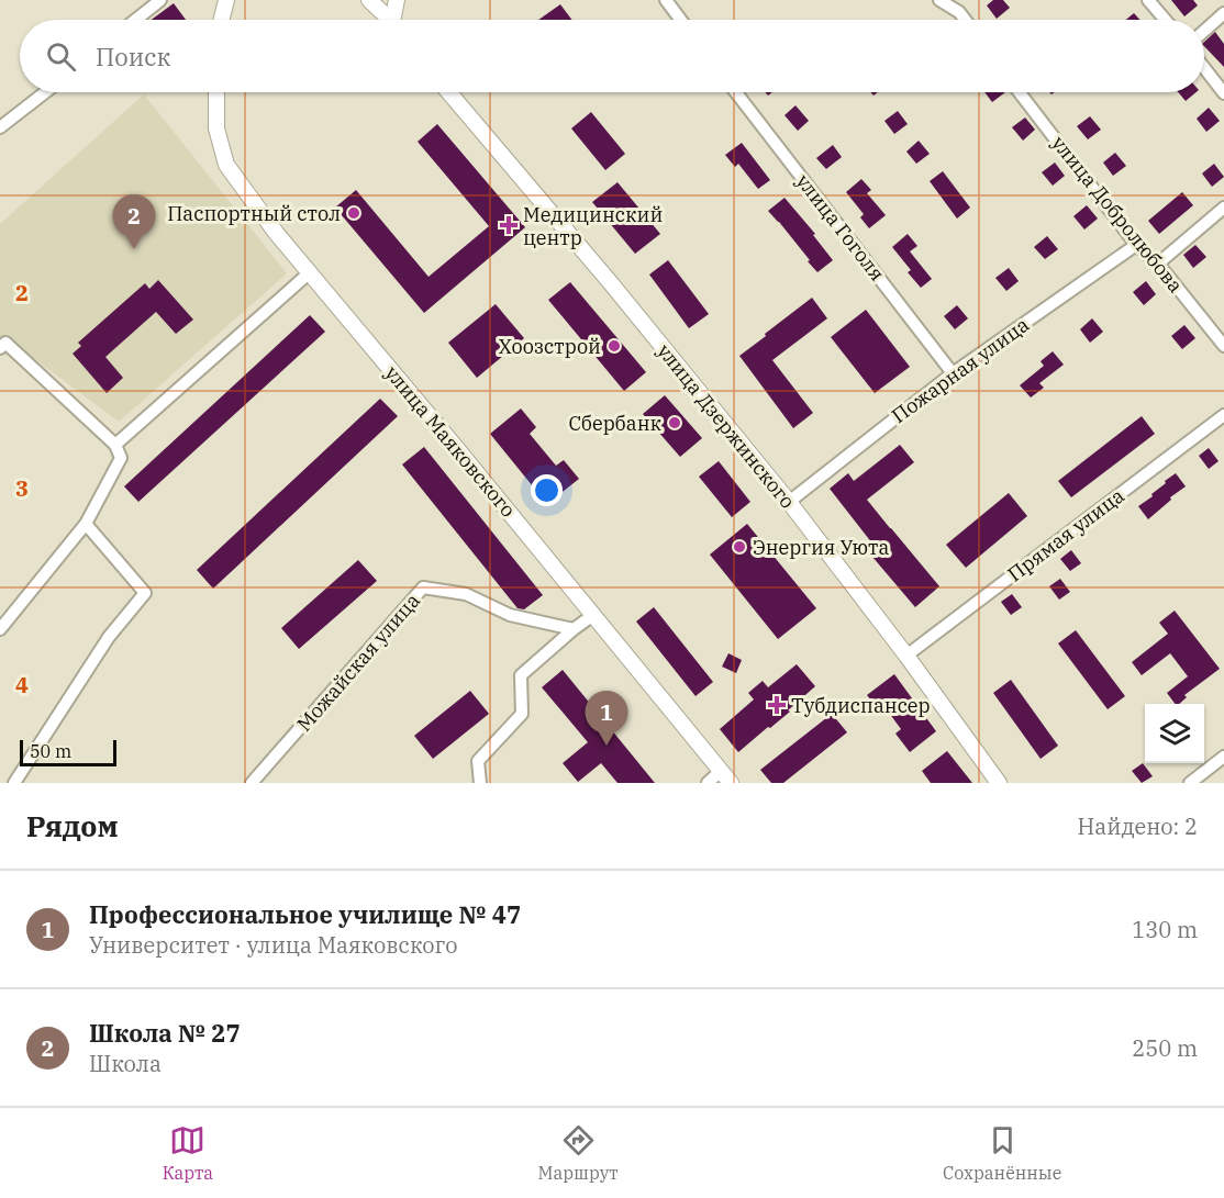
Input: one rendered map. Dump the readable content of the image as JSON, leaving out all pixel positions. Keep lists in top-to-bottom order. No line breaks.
{"streets":{"main road":["улица Дзержинского","улица Маяковского"],"street":["улица Добролюбова","улица Гоголя","Пожарная улица","Прямая улица","Можайская улица"]},"crossings":[["улица Добролюбова","Пожарная улица"],["улица Гоголя","Пожарная улица"],["Пожарная улица","улица Дзержинского"],["улица Дзержинского","Прямая улица"]],"places":{"other":["Паспортный стол","Хоозстрой","Сбербанк","Энергия Уюта"],"health":["Медицинский центр","Тубдиспансер"]},"scale_bar":"50 m","page":{"search":"Поиск","pins":["2","1"],"scale":"50 m","heading":["Рядом","Найдено: 2"],"list":[{"mark":"1","name":"Профессиональное училище № 47","note":"Университет · улица Маяковского","value":"130 m"},{"mark":"2","name":"Школа № 27","note":"Школа","value":"250 m"}],"nav":["Карта","Маршрут","Сохранённые"]},"grid":{"rows":["2","3","4"]}}
